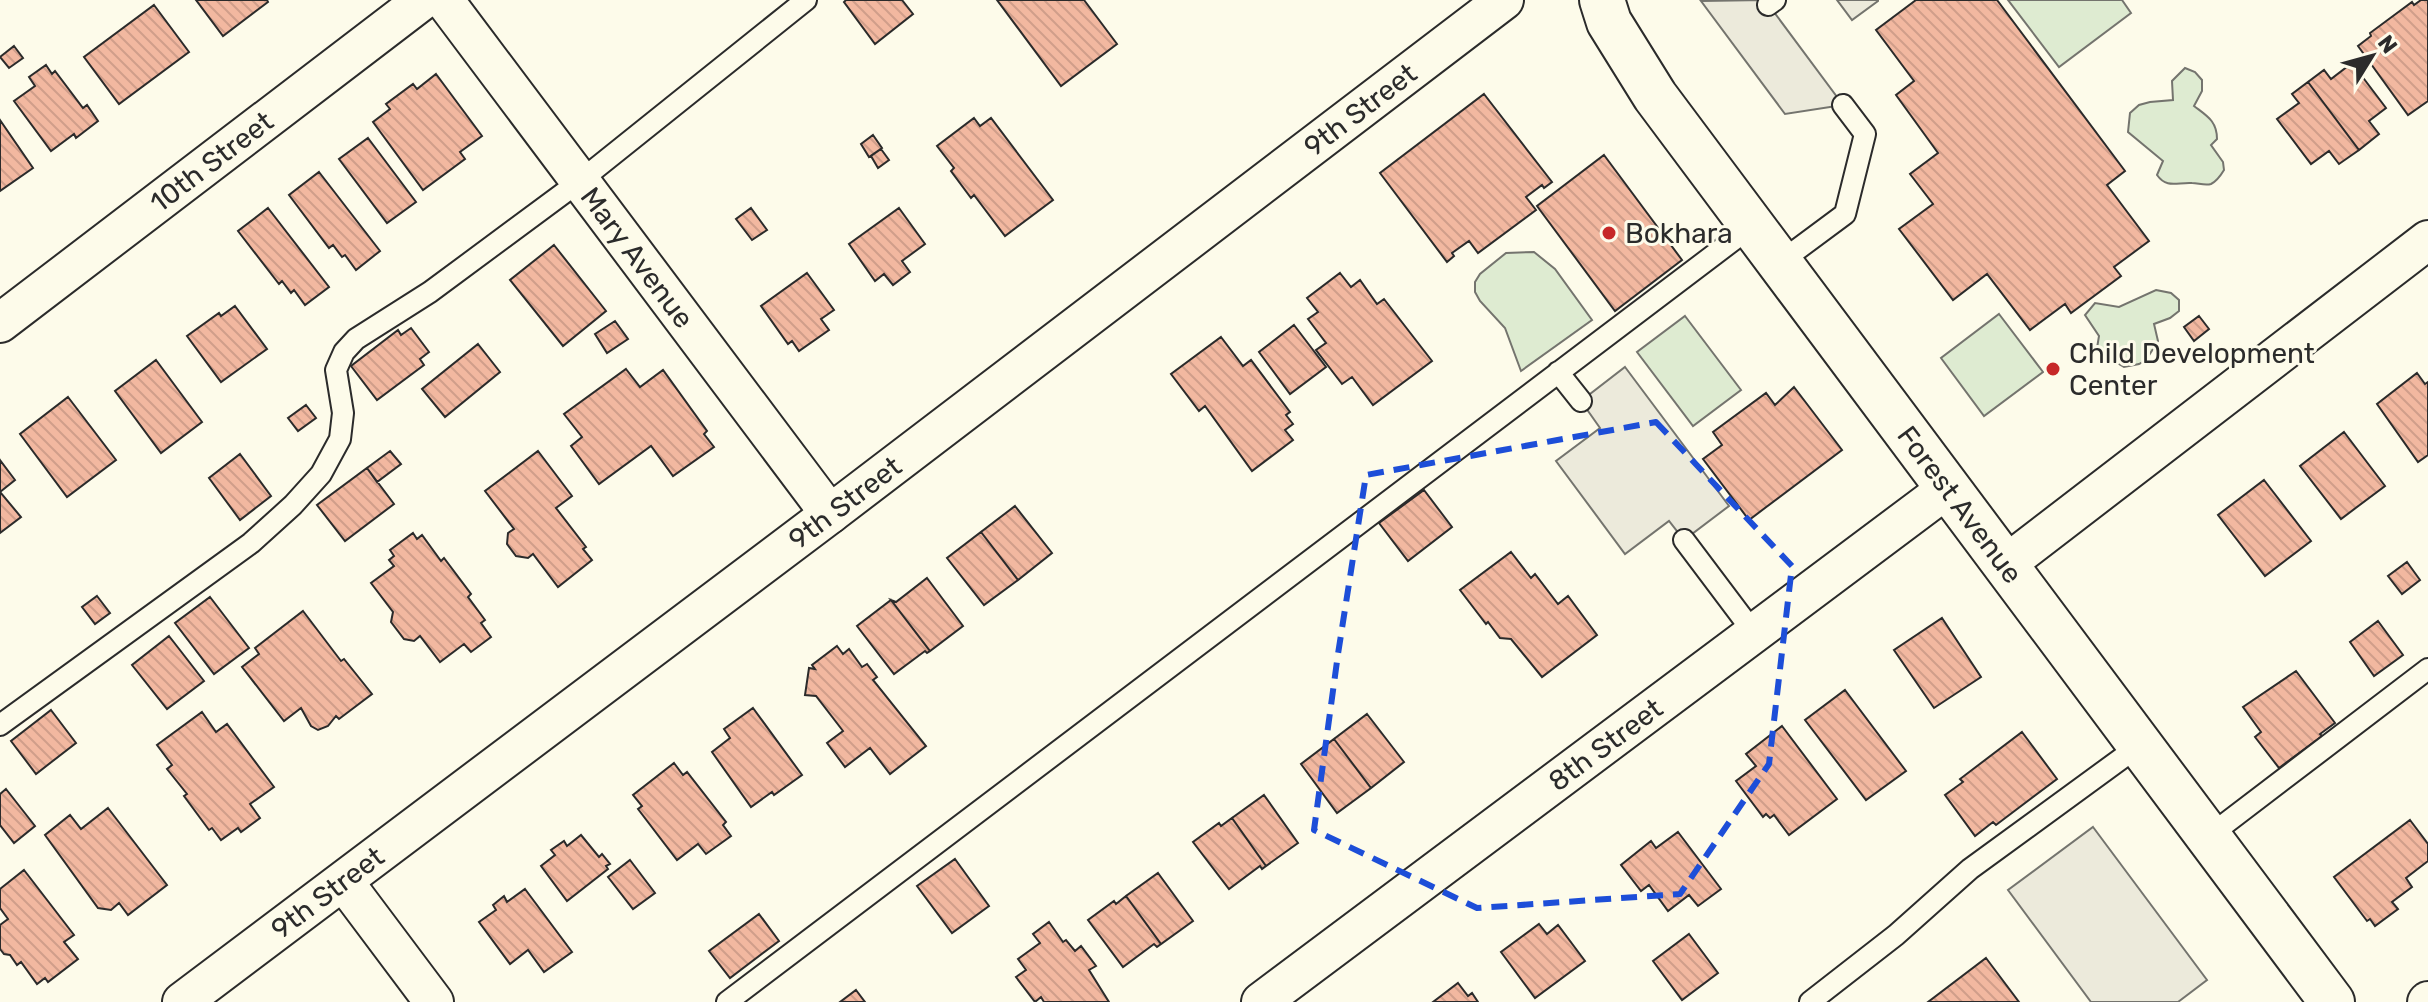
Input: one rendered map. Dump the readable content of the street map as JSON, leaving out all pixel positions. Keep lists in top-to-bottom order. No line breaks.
{"streets":{"street":["9th Street","10th Street","Mary Avenue","Forest Avenue","8th Street"]},"crossings":[["9th Street","Mary Avenue"],["Forest Avenue","8th Street"]],"places":["Bokhara","Child Development Center"],"north":"top right"}
